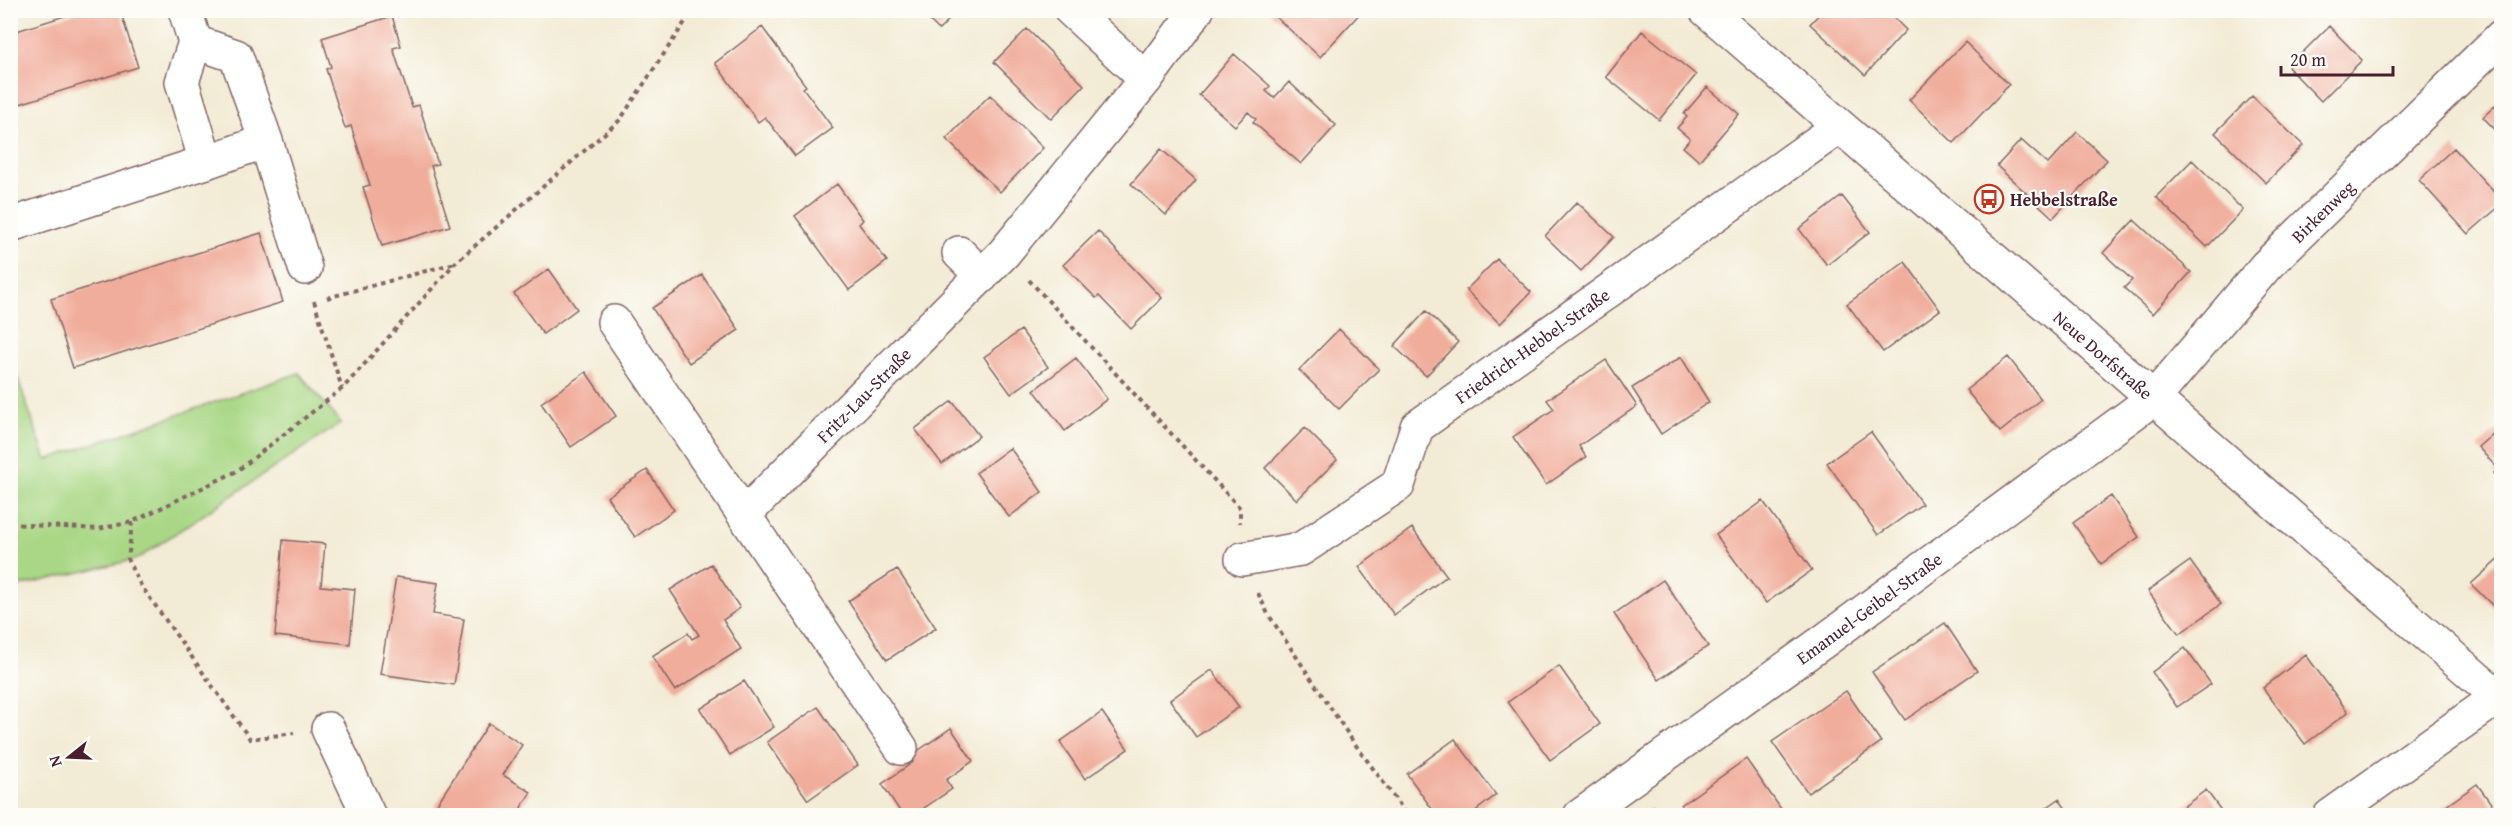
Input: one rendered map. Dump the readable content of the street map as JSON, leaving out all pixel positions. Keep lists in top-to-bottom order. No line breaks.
{"streets":{"street":["Birkenweg","Friedrich-Hebbel-Straße","Neue Dorfstraße","Fritz-Lau-Straße","Emanuel-Geibel-Straße"]},"crossings":[["Birkenweg","Neue Dorfstraße"],["Birkenweg","Emanuel-Geibel-Straße"],["Friedrich-Hebbel-Straße","Neue Dorfstraße"],["Neue Dorfstraße","Emanuel-Geibel-Straße"]],"places":{"bus stop":["Hebbelstraße"]},"scale_bar":"20 m","north":"left"}
